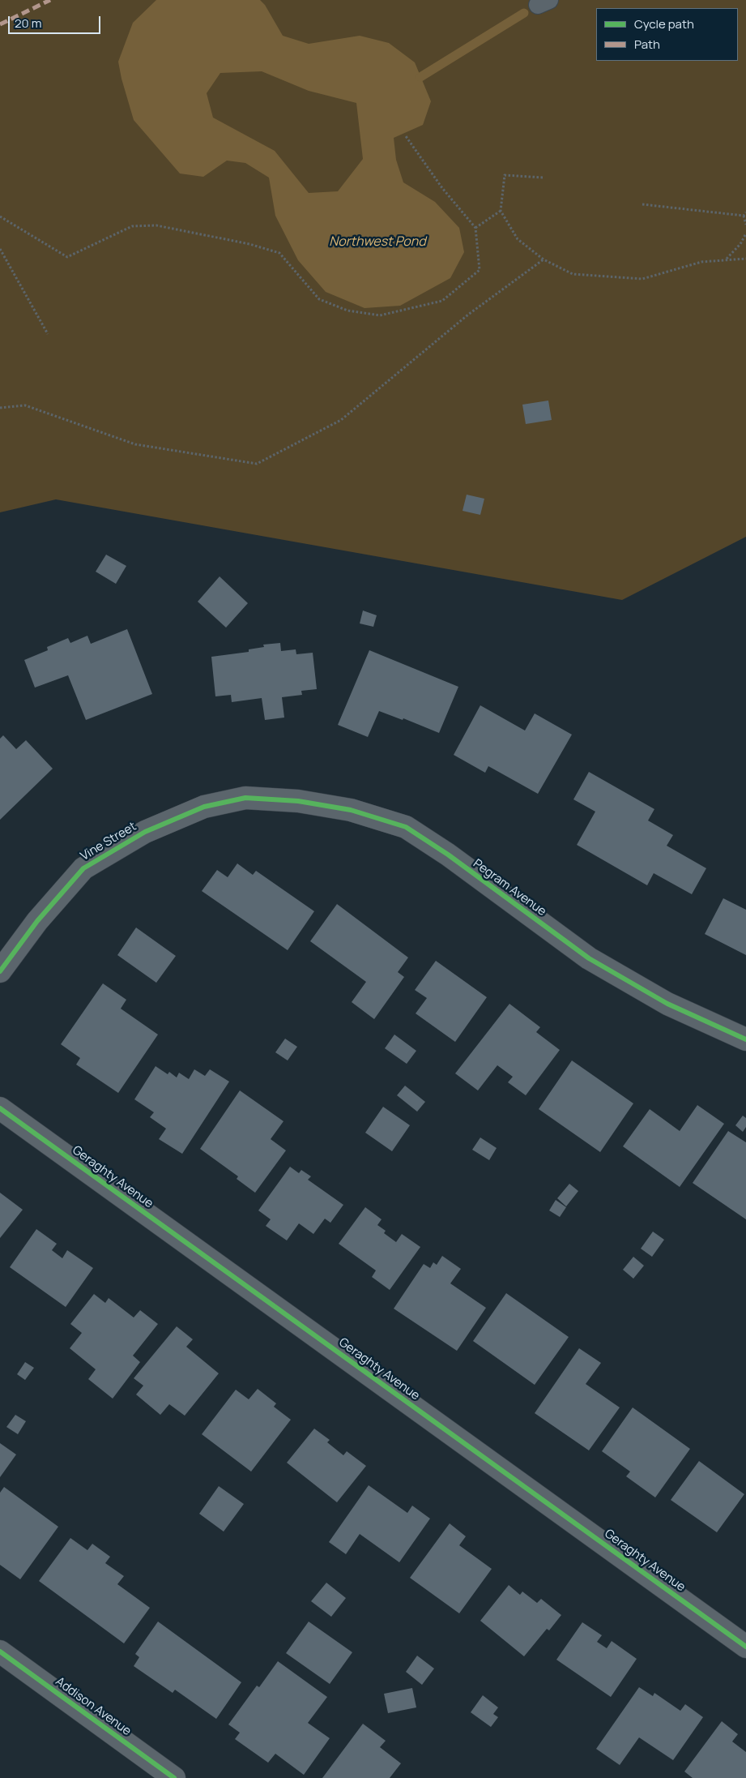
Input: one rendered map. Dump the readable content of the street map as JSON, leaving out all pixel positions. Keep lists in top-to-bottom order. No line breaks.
{"streets":{"street":["Vine Street","Pegram Avenue","Geraghty Avenue","Addison Avenue"]},"crossings":[["Vine Street","Pegram Avenue"]],"water":["Northwest Pond"],"legend":["Cycle path","Path"],"scale_bar":"20 m"}
